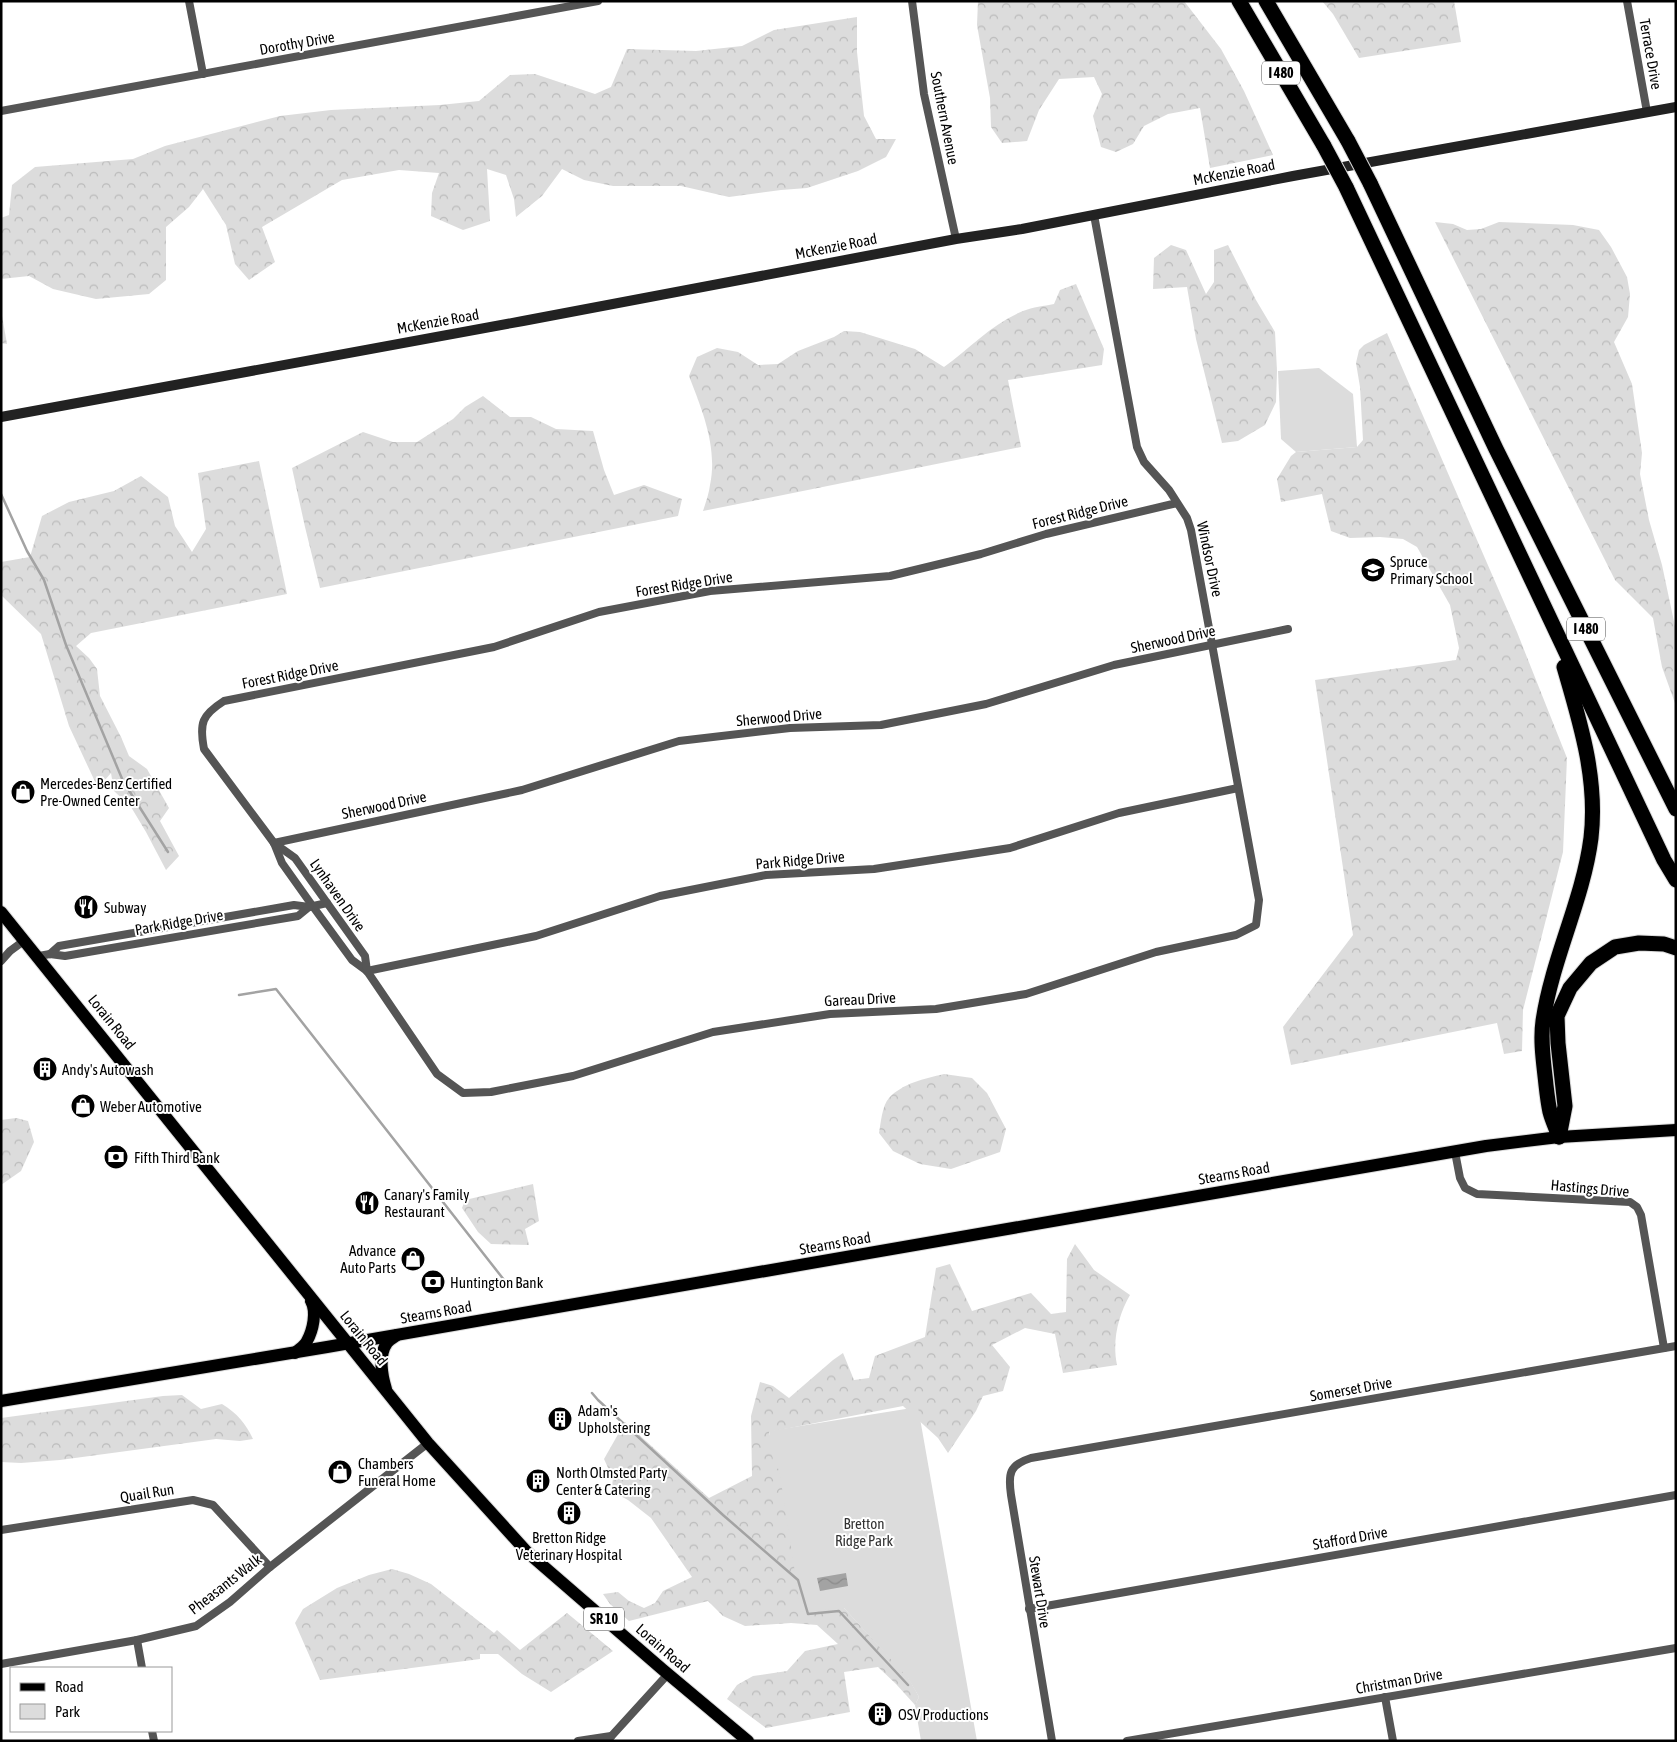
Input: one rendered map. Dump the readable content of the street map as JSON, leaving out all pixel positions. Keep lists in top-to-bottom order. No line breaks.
{"streets":{"highway":["I 480"],"main road":["Lorain Road","Stearns Road","SR 10"],"street":["Dorothy Drive","Terrace Drive","Southern Avenue","McKenzie Road","Forest Ridge Drive","Windsor Drive","Sherwood Drive","Park Ridge Drive","Lynhaven Drive","Gareau Drive","Hastings Drive","Somerset Drive","Quail Run","Stafford Drive","Pheasants Walk","Stewart Drive","Christman Drive"]},"crossings":[["Terrace Drive","McKenzie Road"],["Southern Avenue","McKenzie Road"],["McKenzie Road","Windsor Drive"],["Forest Ridge Drive","Windsor Drive"],["Forest Ridge Drive","Lynhaven Drive"],["Windsor Drive","Sherwood Drive"],["Windsor Drive","Park Ridge Drive"],["Windsor Drive","Gareau Drive"],["Sherwood Drive","Lynhaven Drive"],["Park Ridge Drive","Lynhaven Drive"],["Park Ridge Drive","Lorain Road"],["Lynhaven Drive","Gareau Drive"],["Lorain Road","Stearns Road"],["Lorain Road","Pheasants Walk"],["Stearns Road","Hastings Drive"],["Hastings Drive","Somerset Drive"],["Somerset Drive","Stewart Drive"],["Quail Run","Pheasants Walk"],["Stafford Drive","Stewart Drive"]],"parks":["Bretton Ridge Park"],"places":{"school or university":["Spruce Primary School"],"shop":["Mercedes-Benz Certified Pre-Owned Center","Weber Automotive","Advance Auto Parts","Chambers Funeral Home"],"restaurant":["Subway","Canary's Family Restaurant"],"building":["Andy's Autowash","Adam's Upholstering","North Olmsted Party Center & Catering","Bretton Ridge Veterinary Hospital","OSV Productions"],"bank":["Fifth Third Bank","Huntington Bank"]},"legend":["Road","Park"]}
